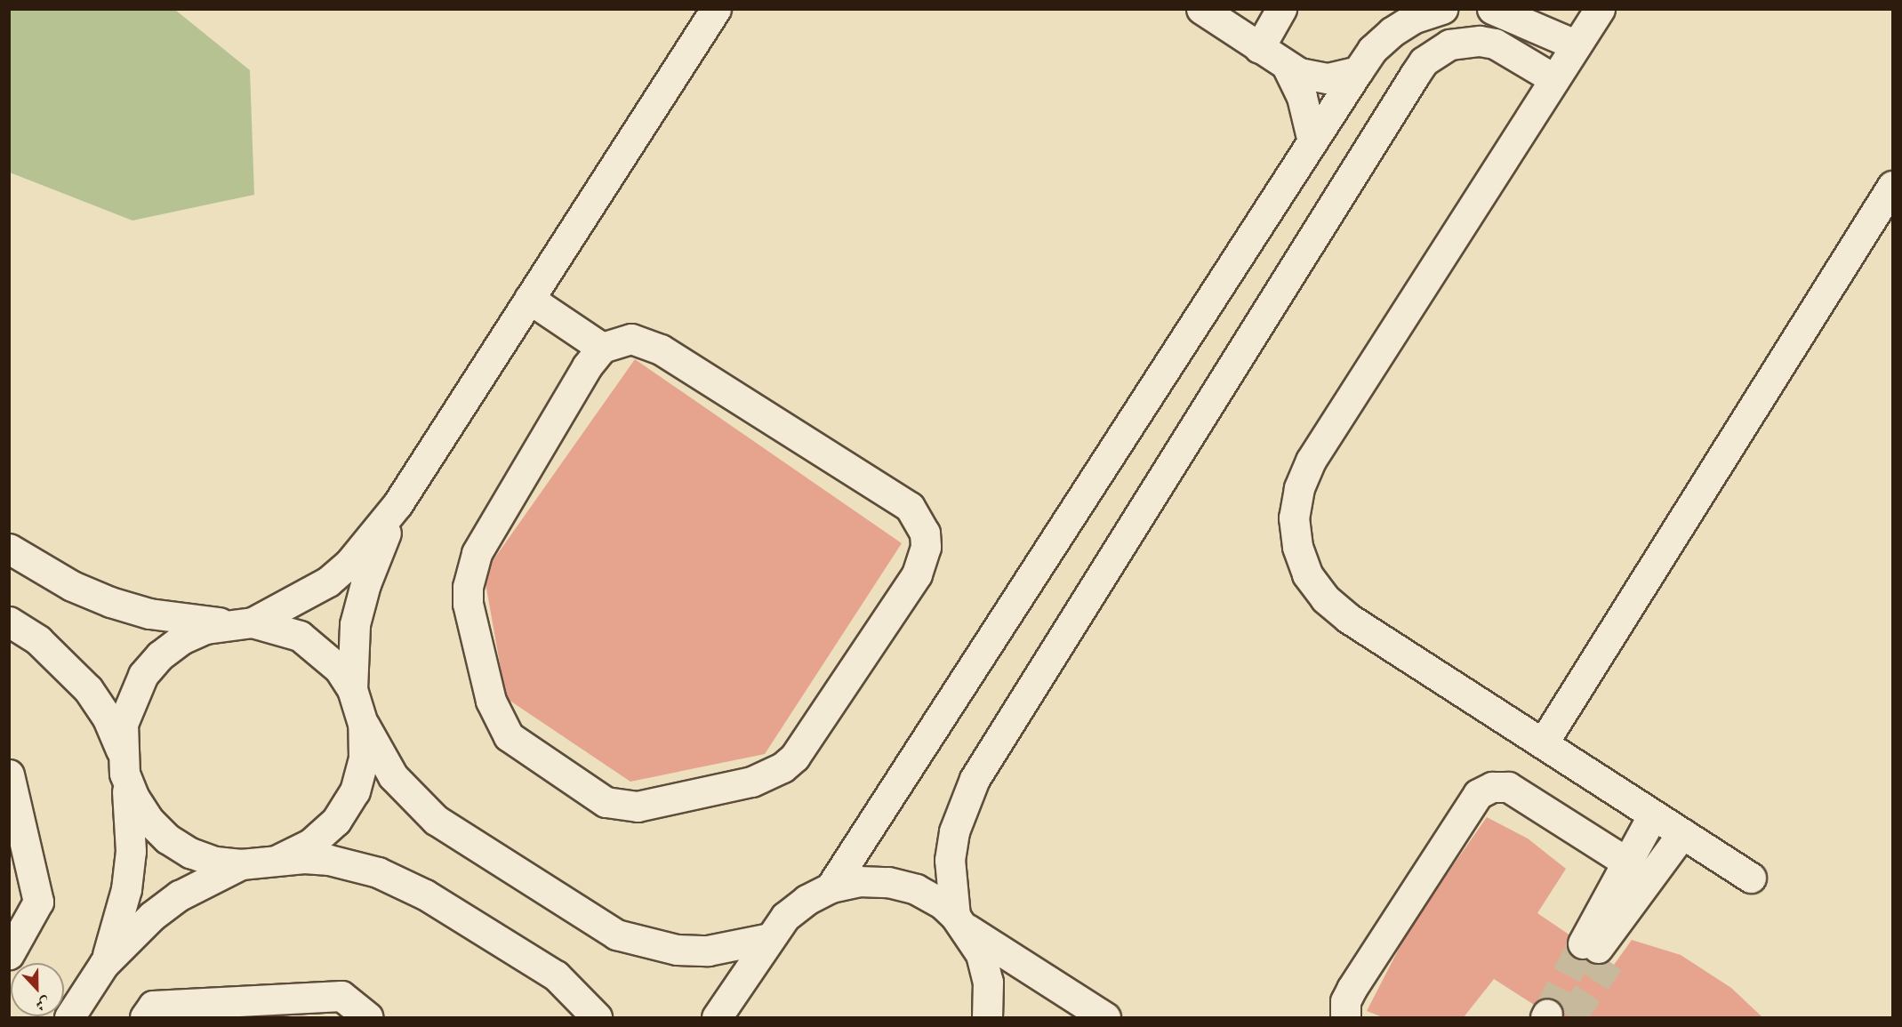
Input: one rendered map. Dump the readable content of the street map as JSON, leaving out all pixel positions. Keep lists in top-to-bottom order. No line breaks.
{"north":"bottom"}
